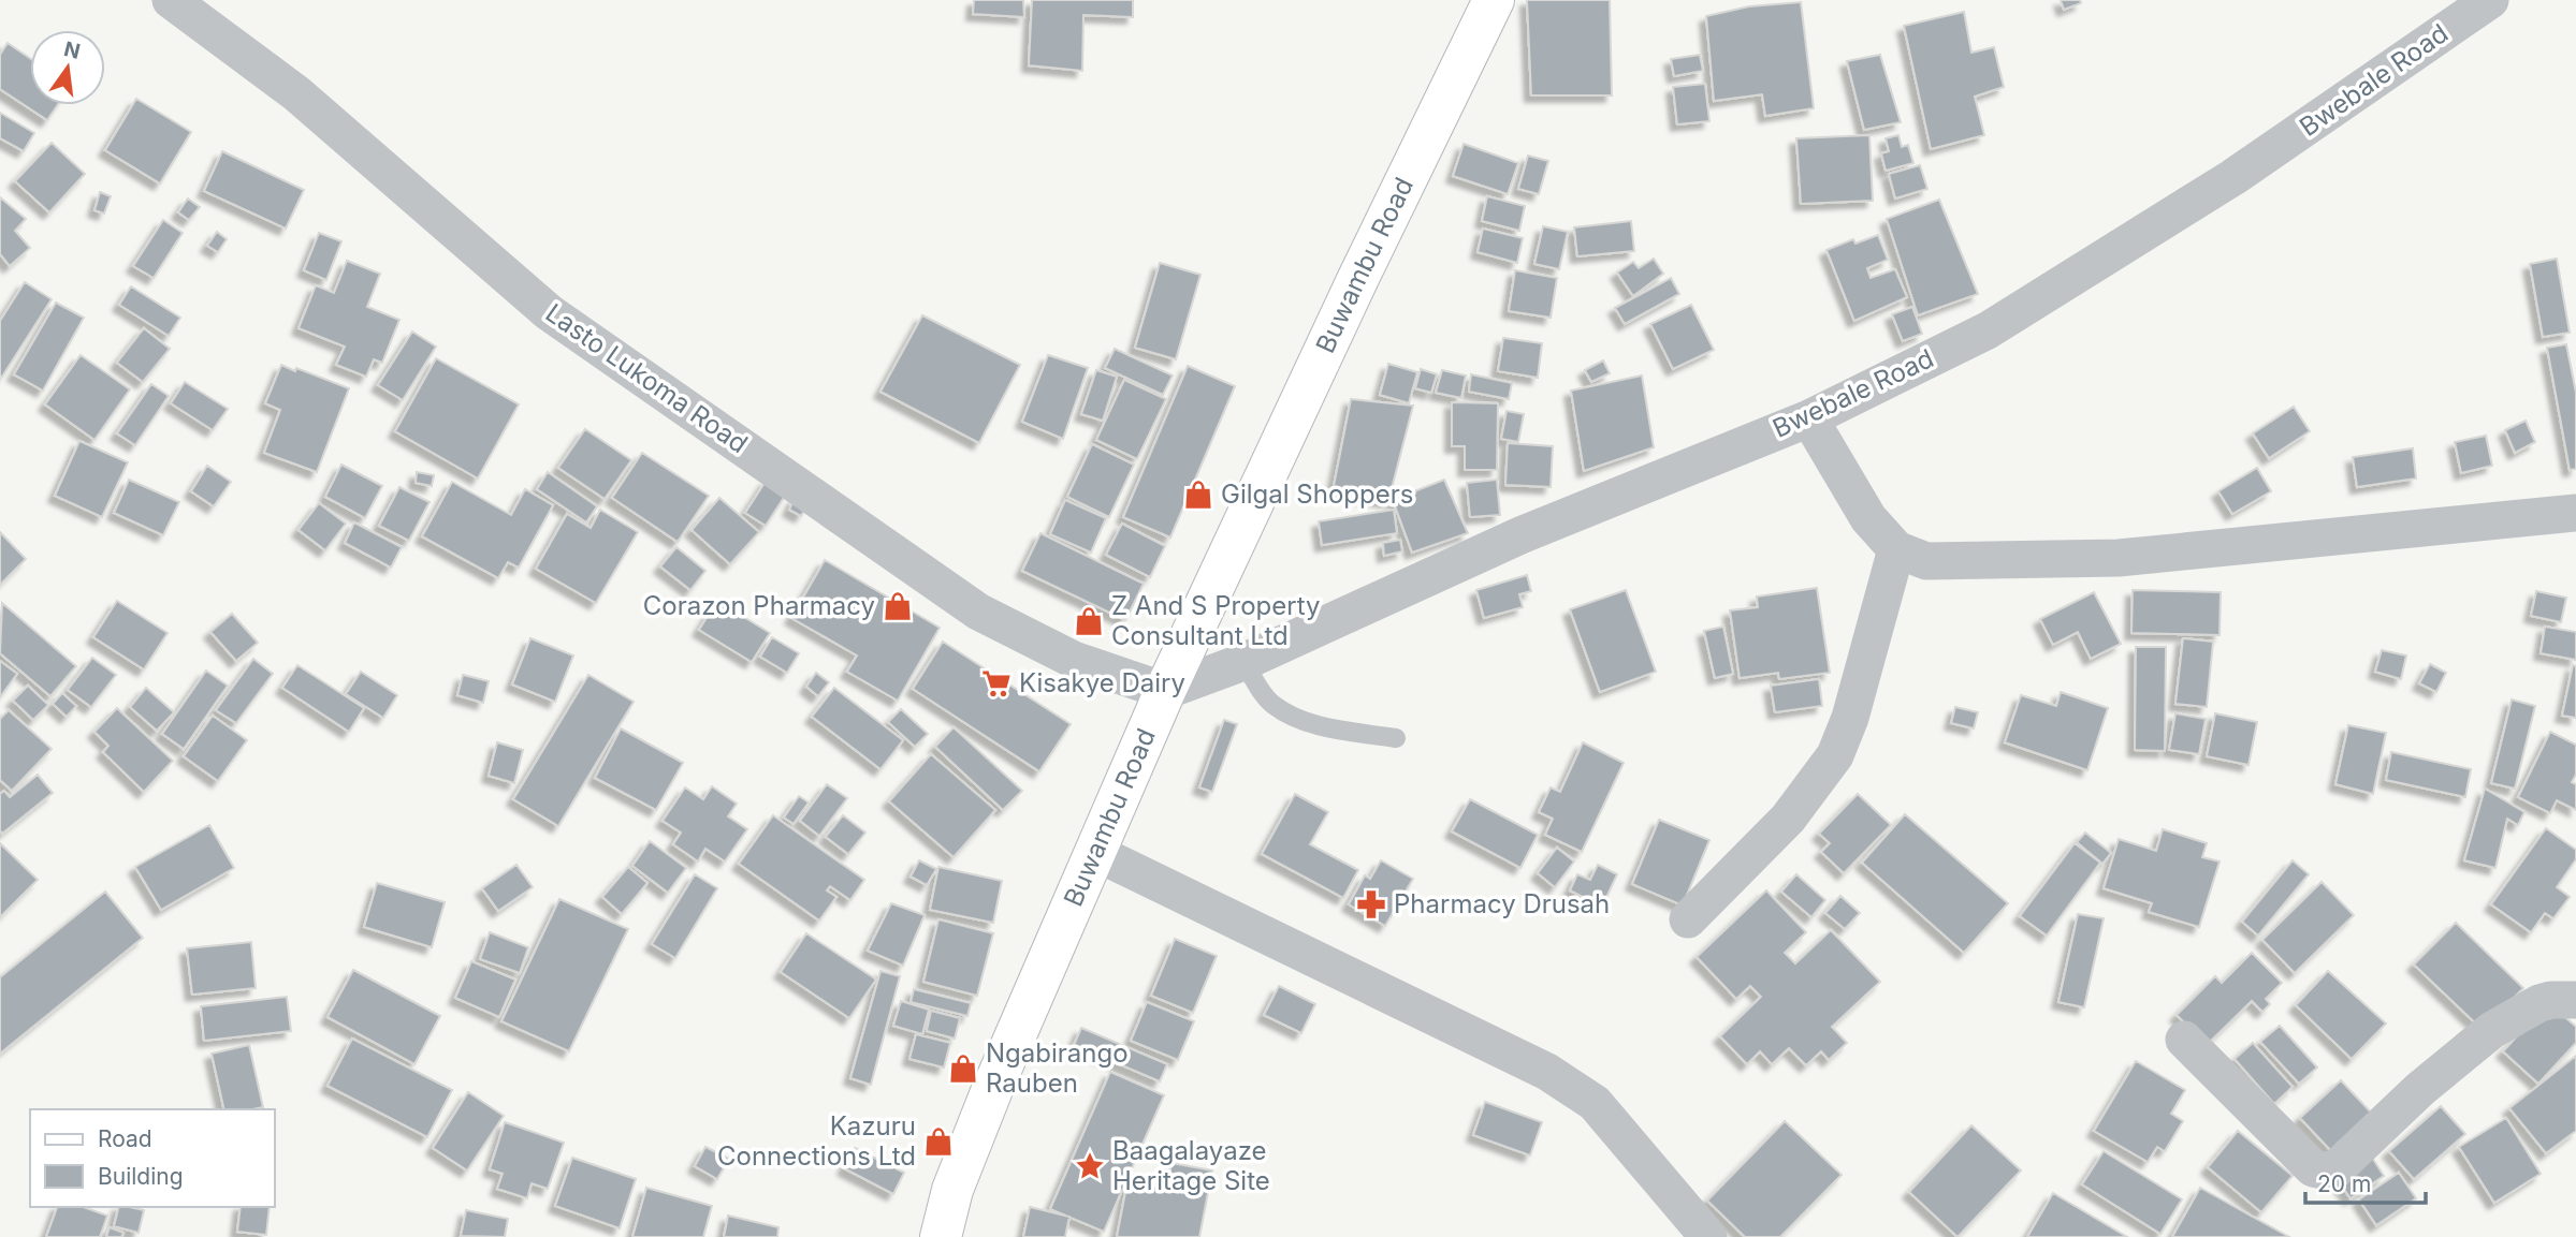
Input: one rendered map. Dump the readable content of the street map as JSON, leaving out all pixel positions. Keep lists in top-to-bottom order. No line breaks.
{"streets":{"street":["Bwebale Road","Buwambu Road","Lasto Lukoma Road"]},"crossings":[["Bwebale Road","Buwambu Road"],["Bwebale Road","Lasto Lukoma Road"],["Buwambu Road","Lasto Lukoma Road"]],"places":{"shop":["Gilgal Shoppers","Corazon Pharmacy","Z And S Property Consultant Ltd","Ngabirango Rauben","Kazuru Connections Ltd"],"supermarket":["Kisakye Dairy"],"pharmacy":["Pharmacy Drusah"],"place":["Baagalayaze Heritage Site"]},"legend":["Road","Building"],"scale_bar":"20 m","north":"top"}
